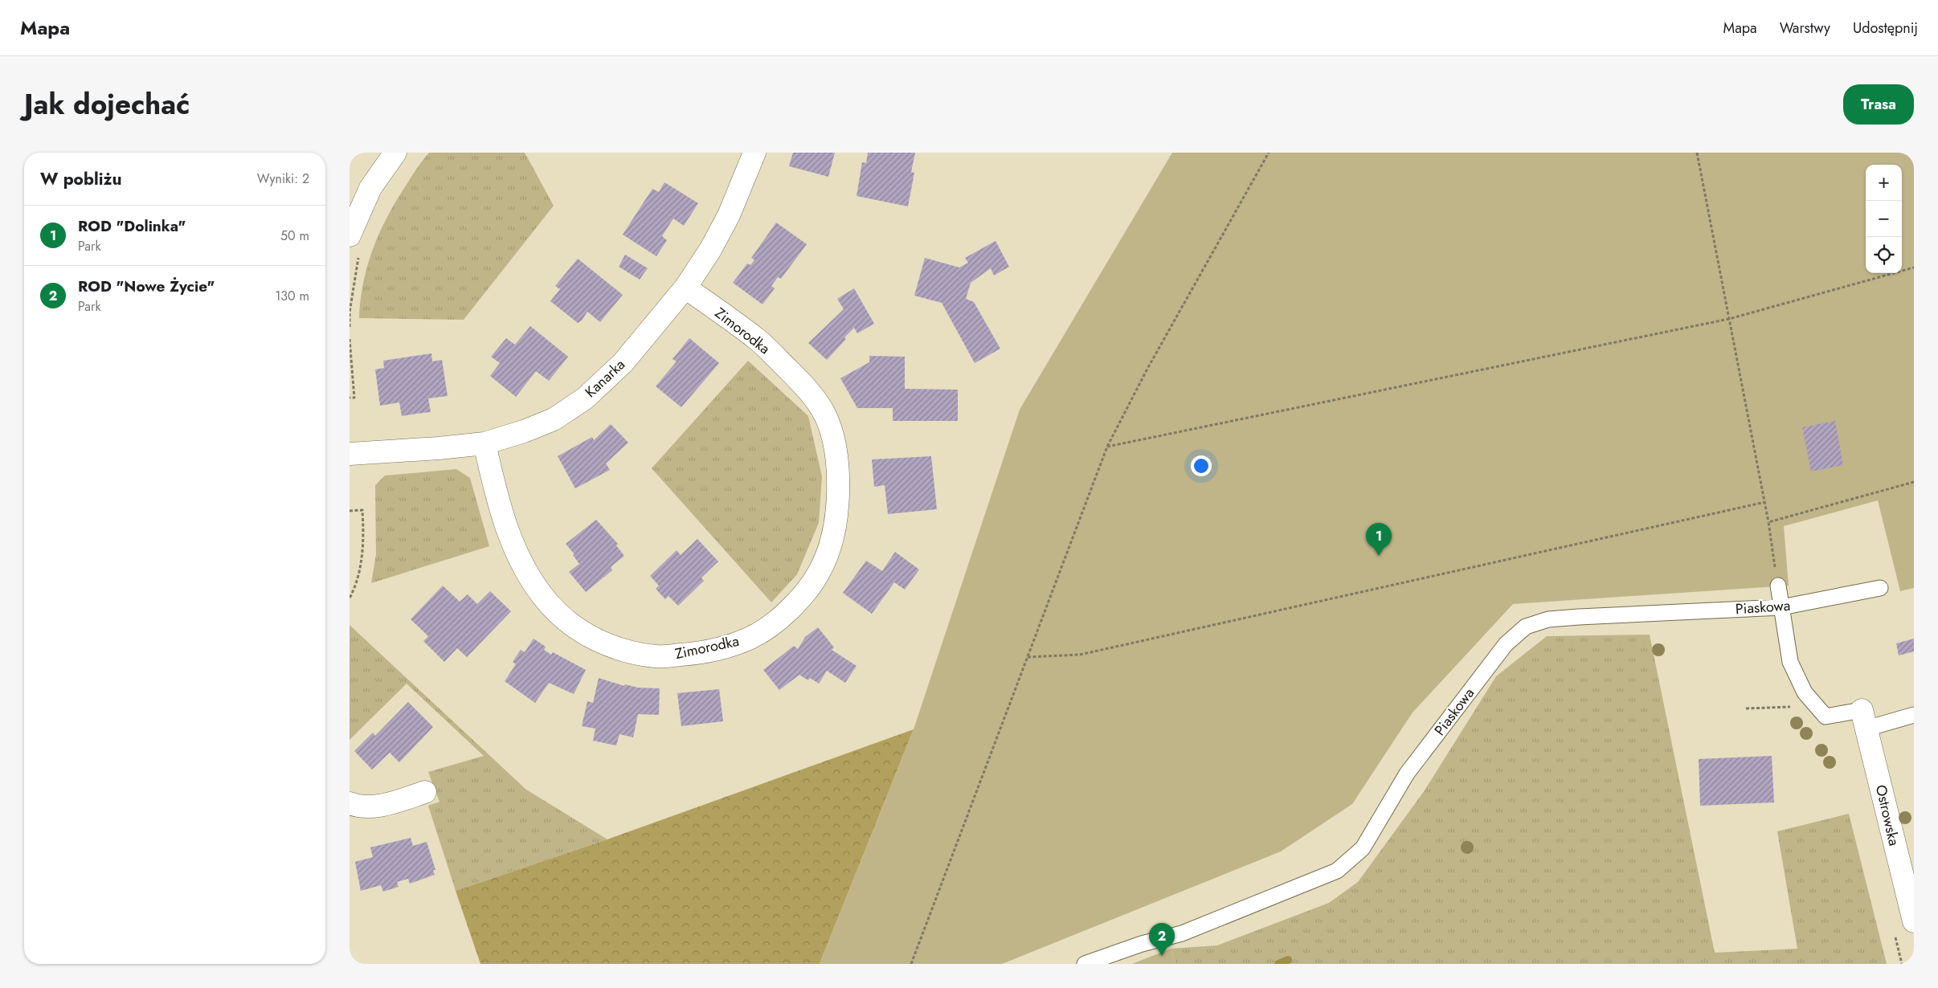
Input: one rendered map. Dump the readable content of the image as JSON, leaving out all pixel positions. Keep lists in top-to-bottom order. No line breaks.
{"streets":{"street":["Zimorodka","Kanarka","Ostrowska"],"lane":["Piaskowa"]},"crossings":[["Zimorodka","Kanarka"]],"page":{"header":"Mapa","nav":["Mapa","Warstwy","Udostępnij"],"title":"Jak dojechać","buttons":"Trasa","heading":["W pobliżu","Wyniki: 2"],"map_buttons":["+","−"],"list":[{"mark":"1","name":"ROD \"Dolinka\"","note":"Park","value":"50 m"},{"mark":"2","name":"ROD \"Nowe Życie\"","note":"Park","value":"130 m"}],"pins":["1","2"]}}
